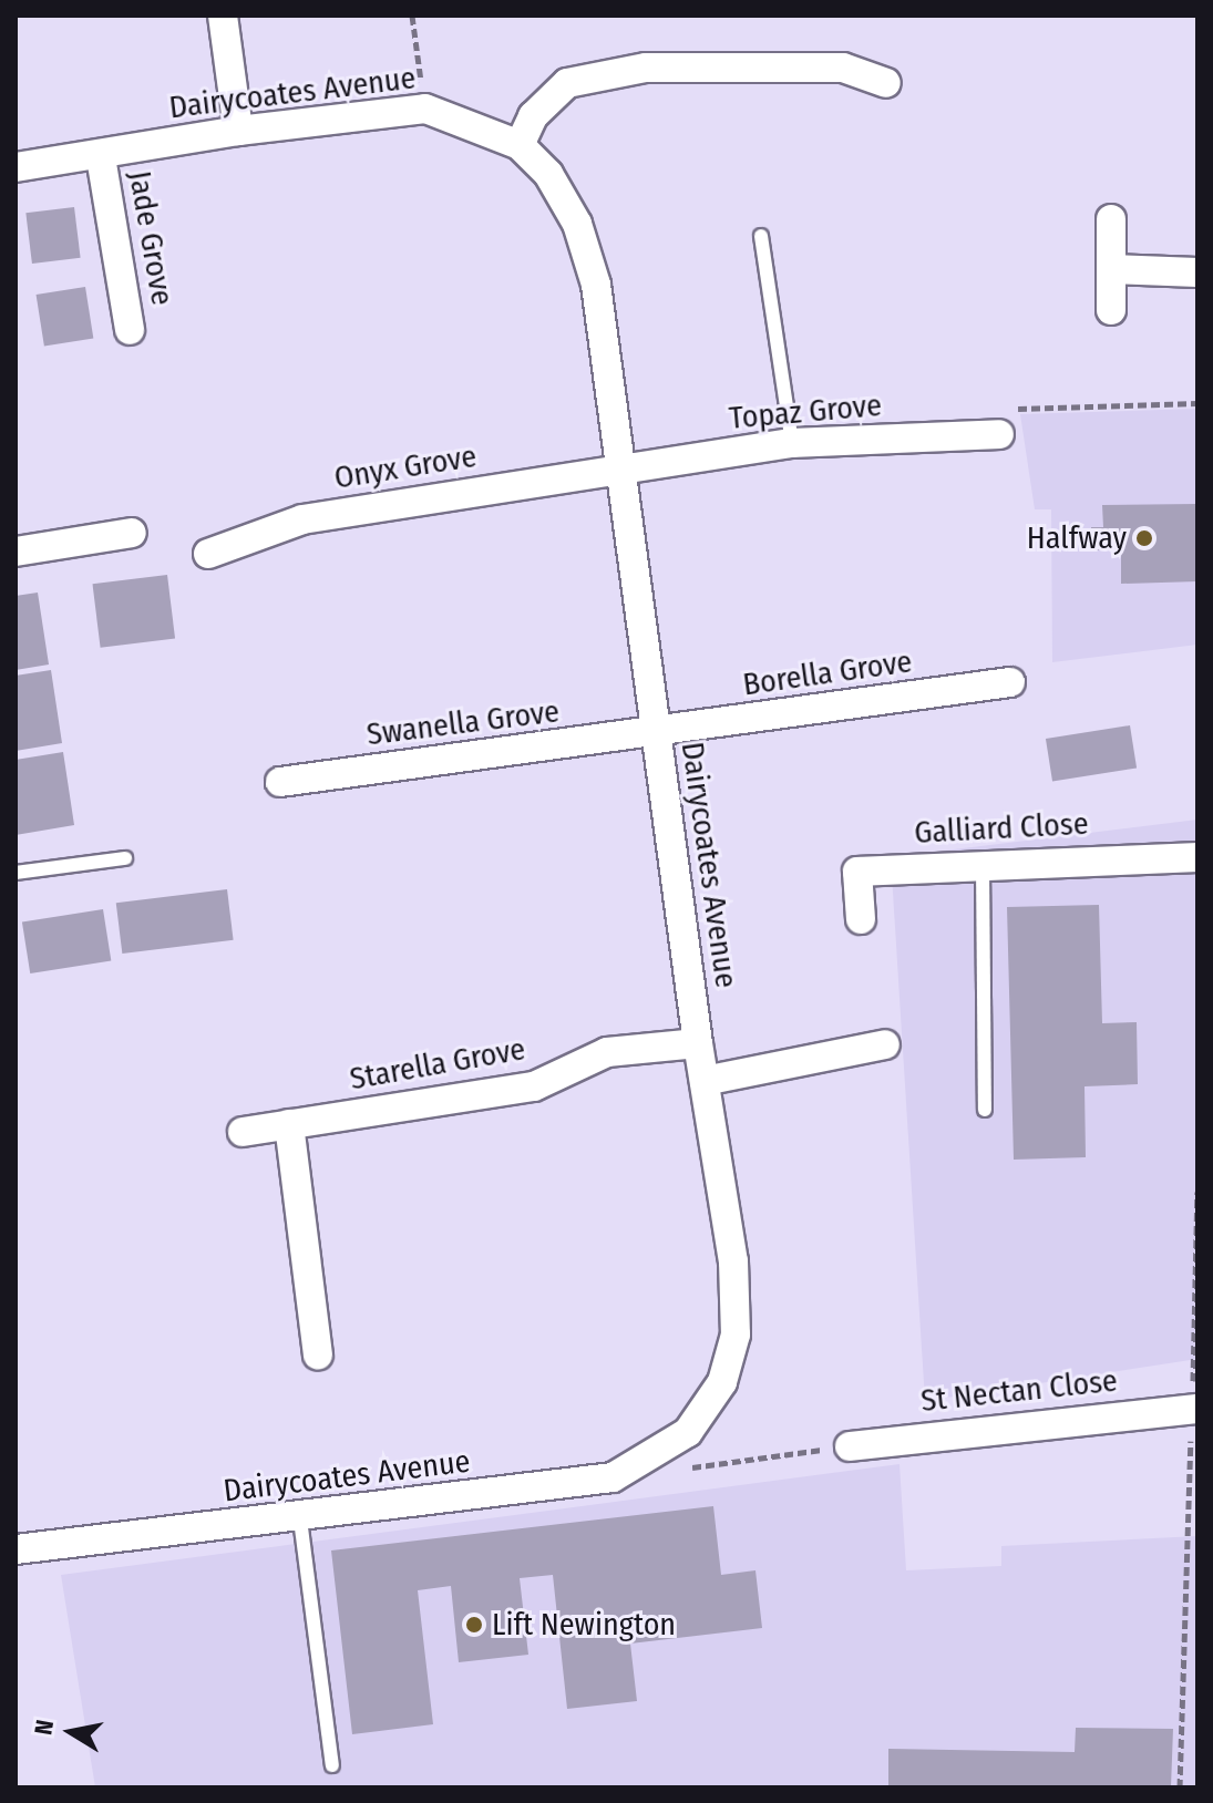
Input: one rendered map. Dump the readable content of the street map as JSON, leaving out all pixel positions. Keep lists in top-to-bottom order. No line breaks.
{"streets":{"street":["Dairycoates Avenue","Jade Grove","Topaz Grove","Onyx Grove","Borella Grove","Swanella Grove","Galliard Close","Starella Grove","St Nectan Close"]},"crossings":[["Dairycoates Avenue","Jade Grove"],["Dairycoates Avenue","Topaz Grove"],["Dairycoates Avenue","Onyx Grove"],["Dairycoates Avenue","Borella Grove"],["Dairycoates Avenue","Swanella Grove"],["Dairycoates Avenue","Starella Grove"],["Topaz Grove","Onyx Grove"],["Borella Grove","Swanella Grove"]],"places":["Halfway","Lift Newington"],"north":"left"}
